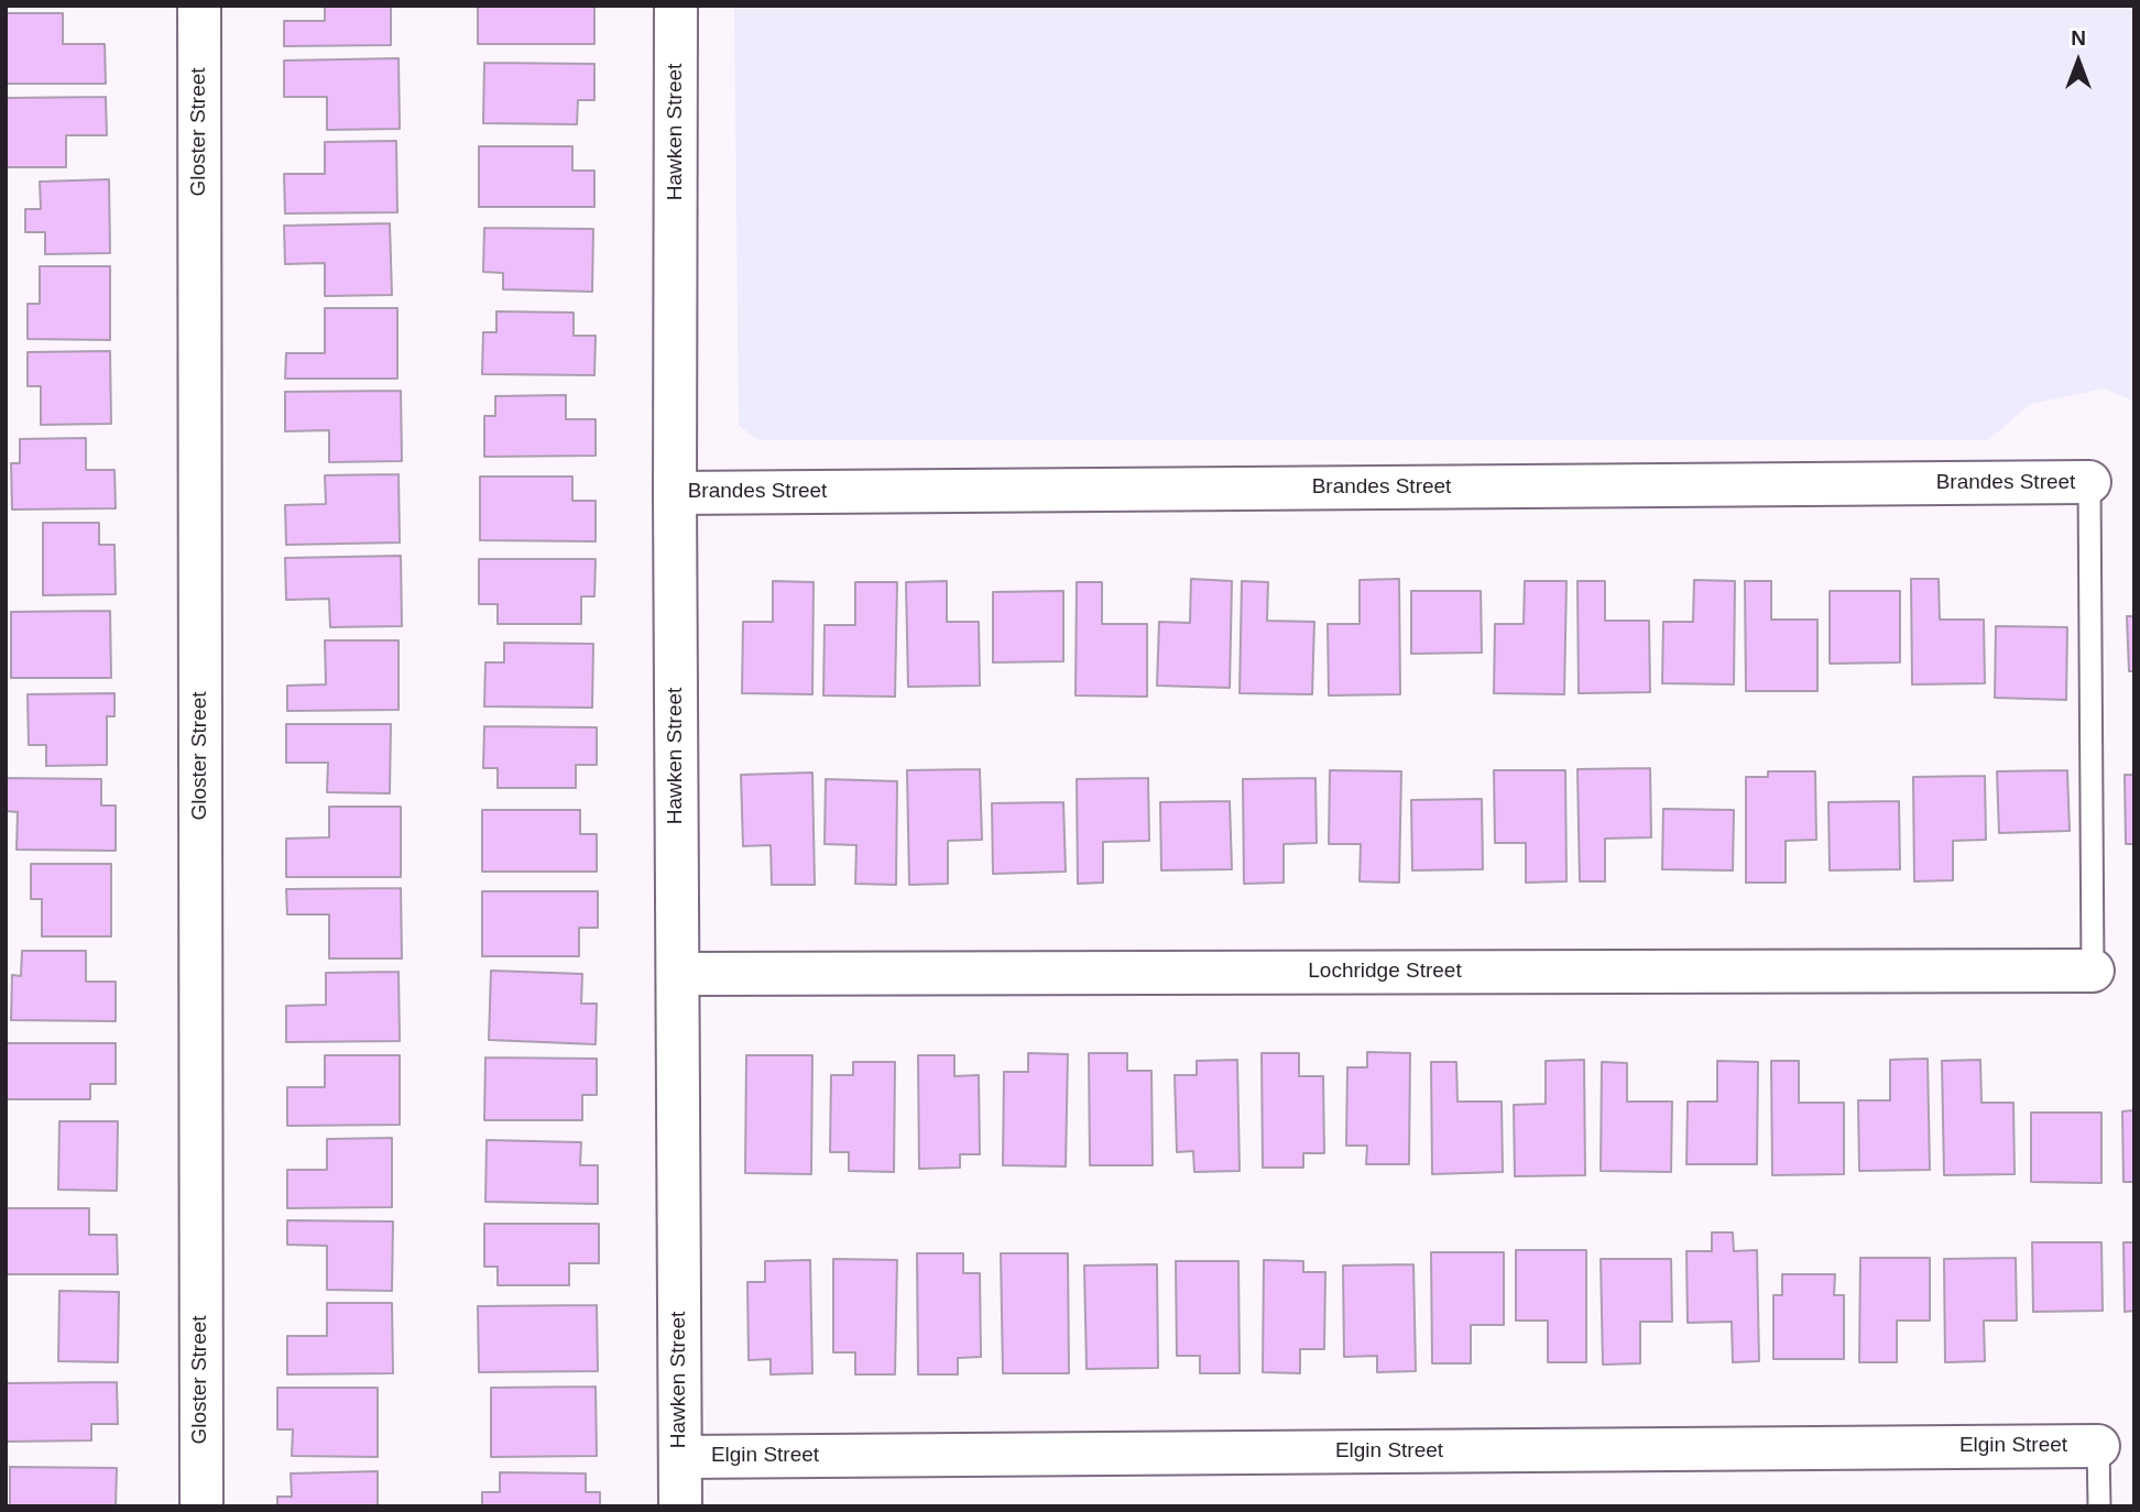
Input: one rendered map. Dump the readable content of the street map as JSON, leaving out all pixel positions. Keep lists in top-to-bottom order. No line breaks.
{"streets":{"street":["Gloster Street","Hawken Street","Brandes Street","Lochridge Street","Elgin Street"]},"crossings":[["Hawken Street","Brandes Street"],["Hawken Street","Lochridge Street"],["Hawken Street","Elgin Street"]],"north":"top"}
